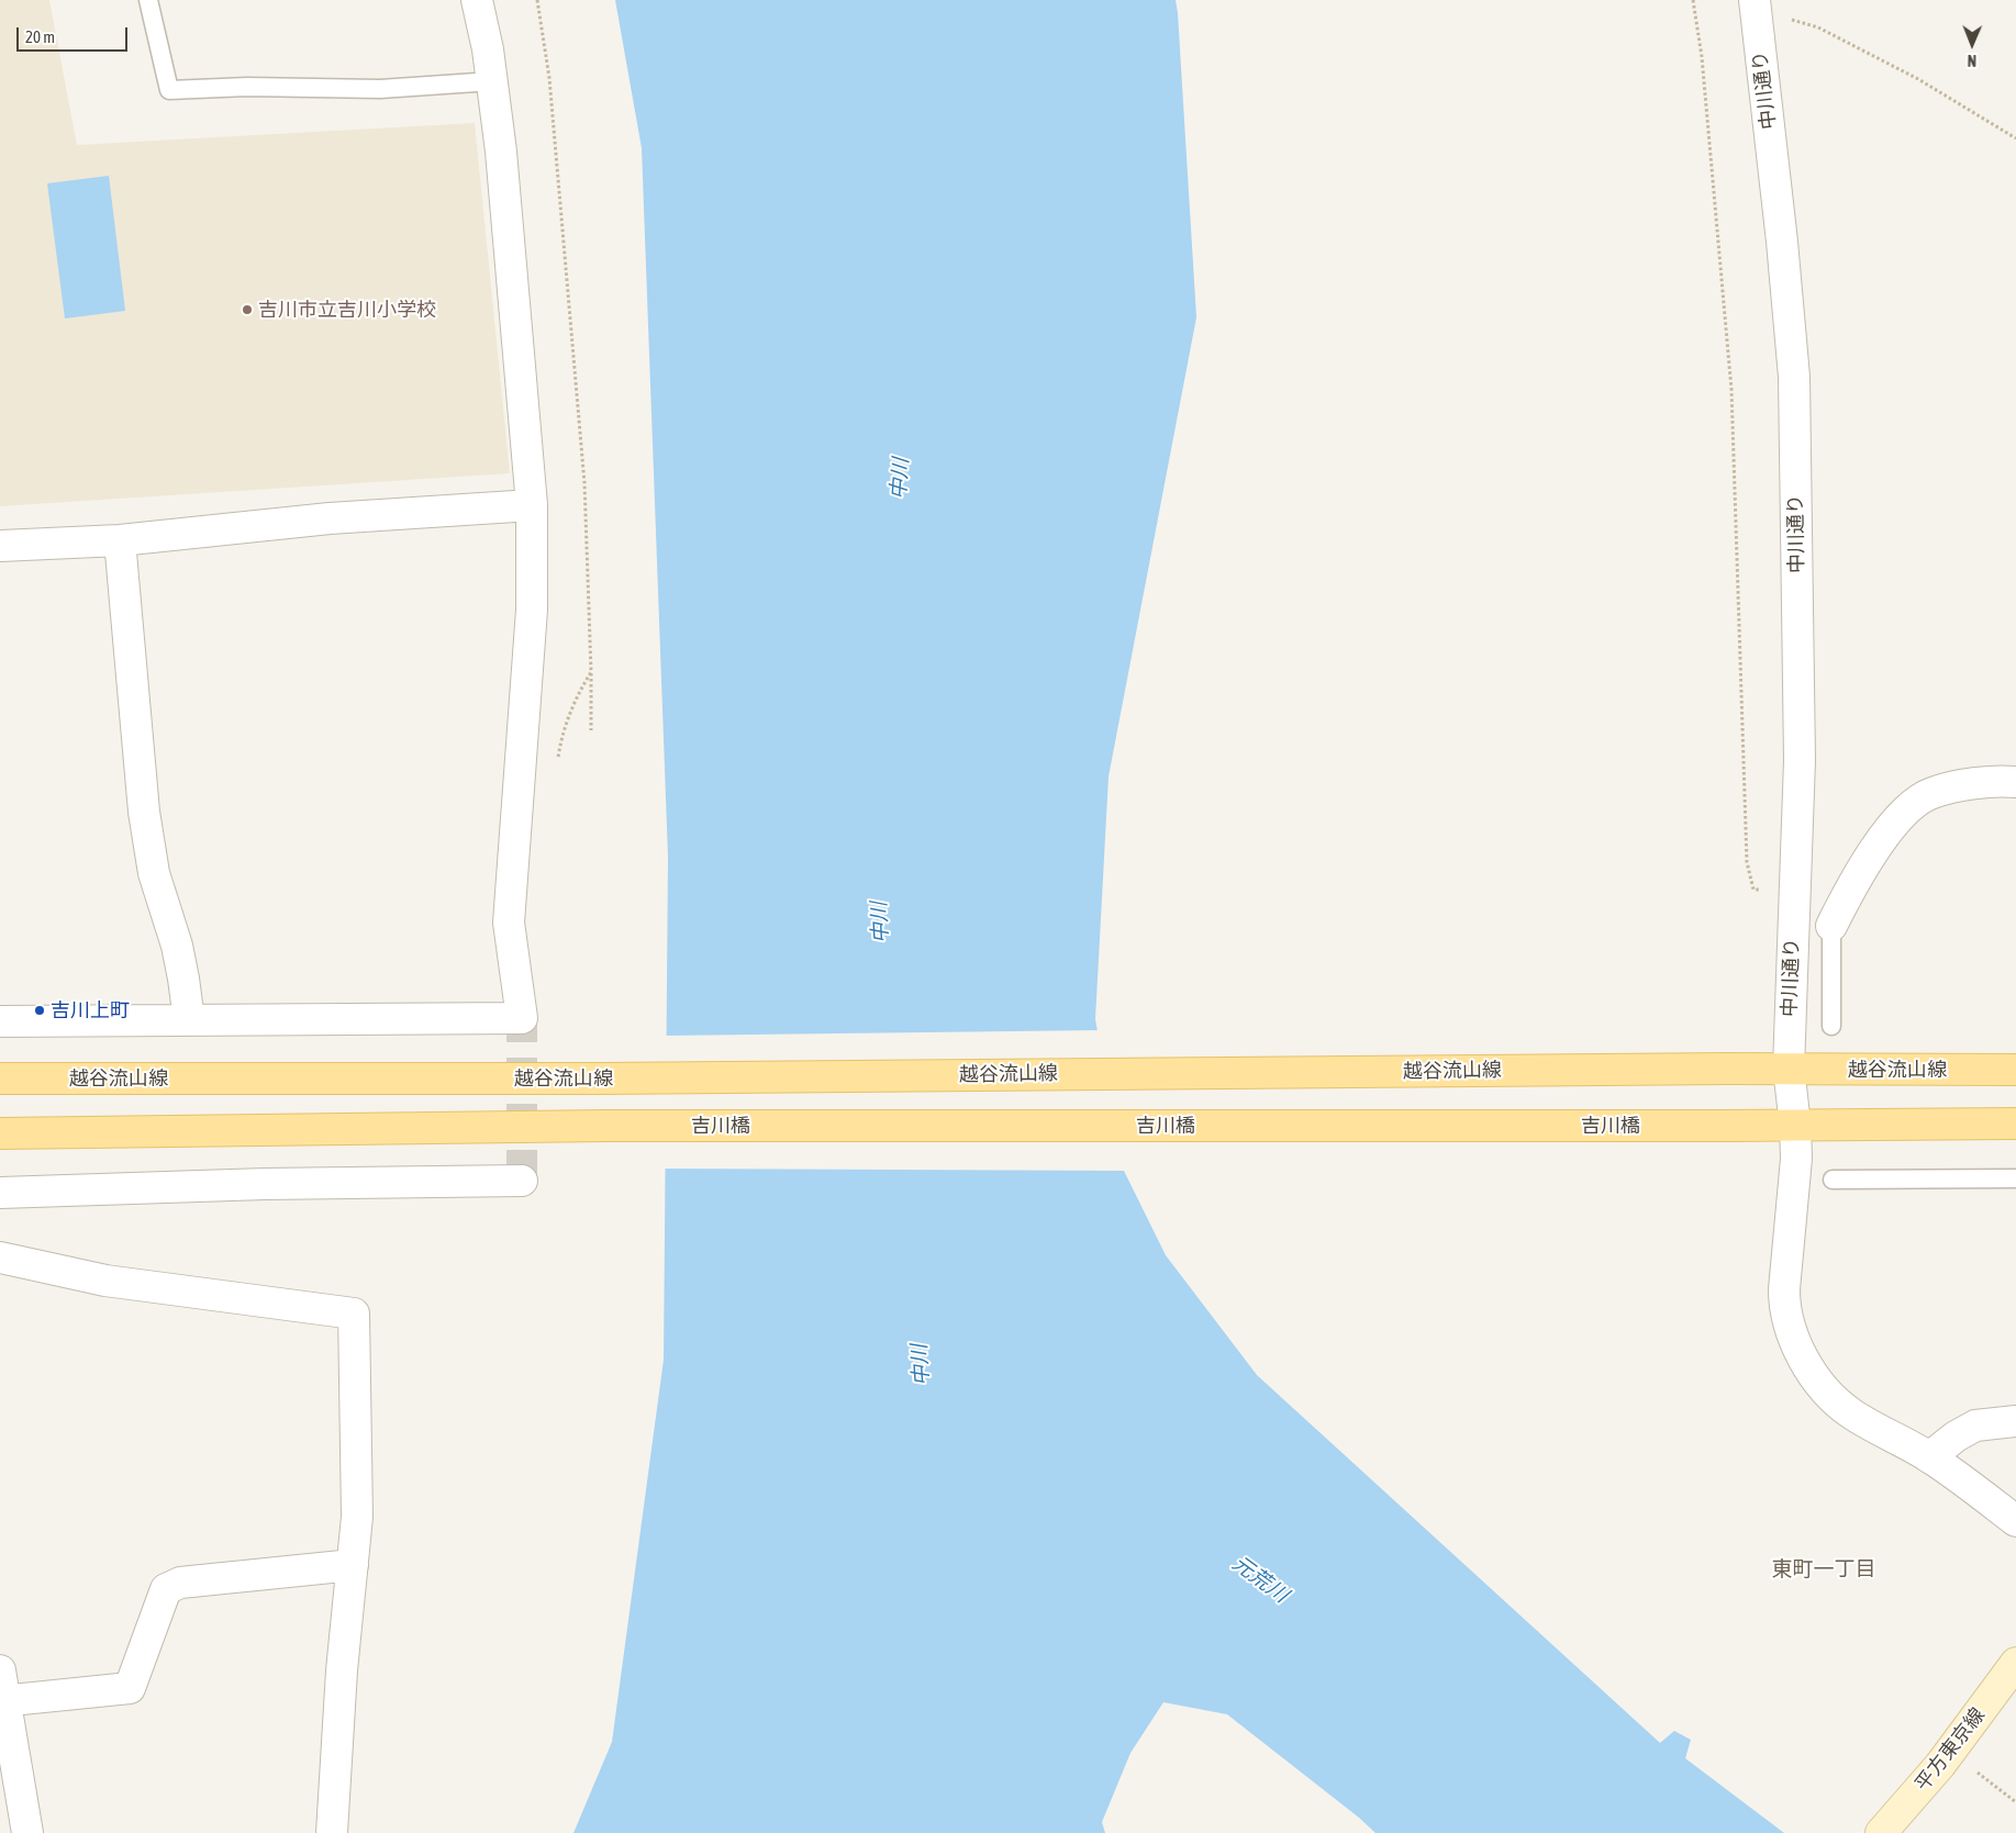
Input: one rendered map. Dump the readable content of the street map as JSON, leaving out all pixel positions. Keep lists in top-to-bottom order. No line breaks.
{"streets":{"main road":["越谷流山線","吉川橋","平方東京線"],"street":["中川通り"]},"crossings":[["中川通り","越谷流山線"],["中川通り","吉川橋"]],"districts":["東町一丁目"],"water":["中川","元荒川"],"places":["吉川市立吉川小学校","吉川上町"],"scale_bar":"20 m","north":"bottom"}
